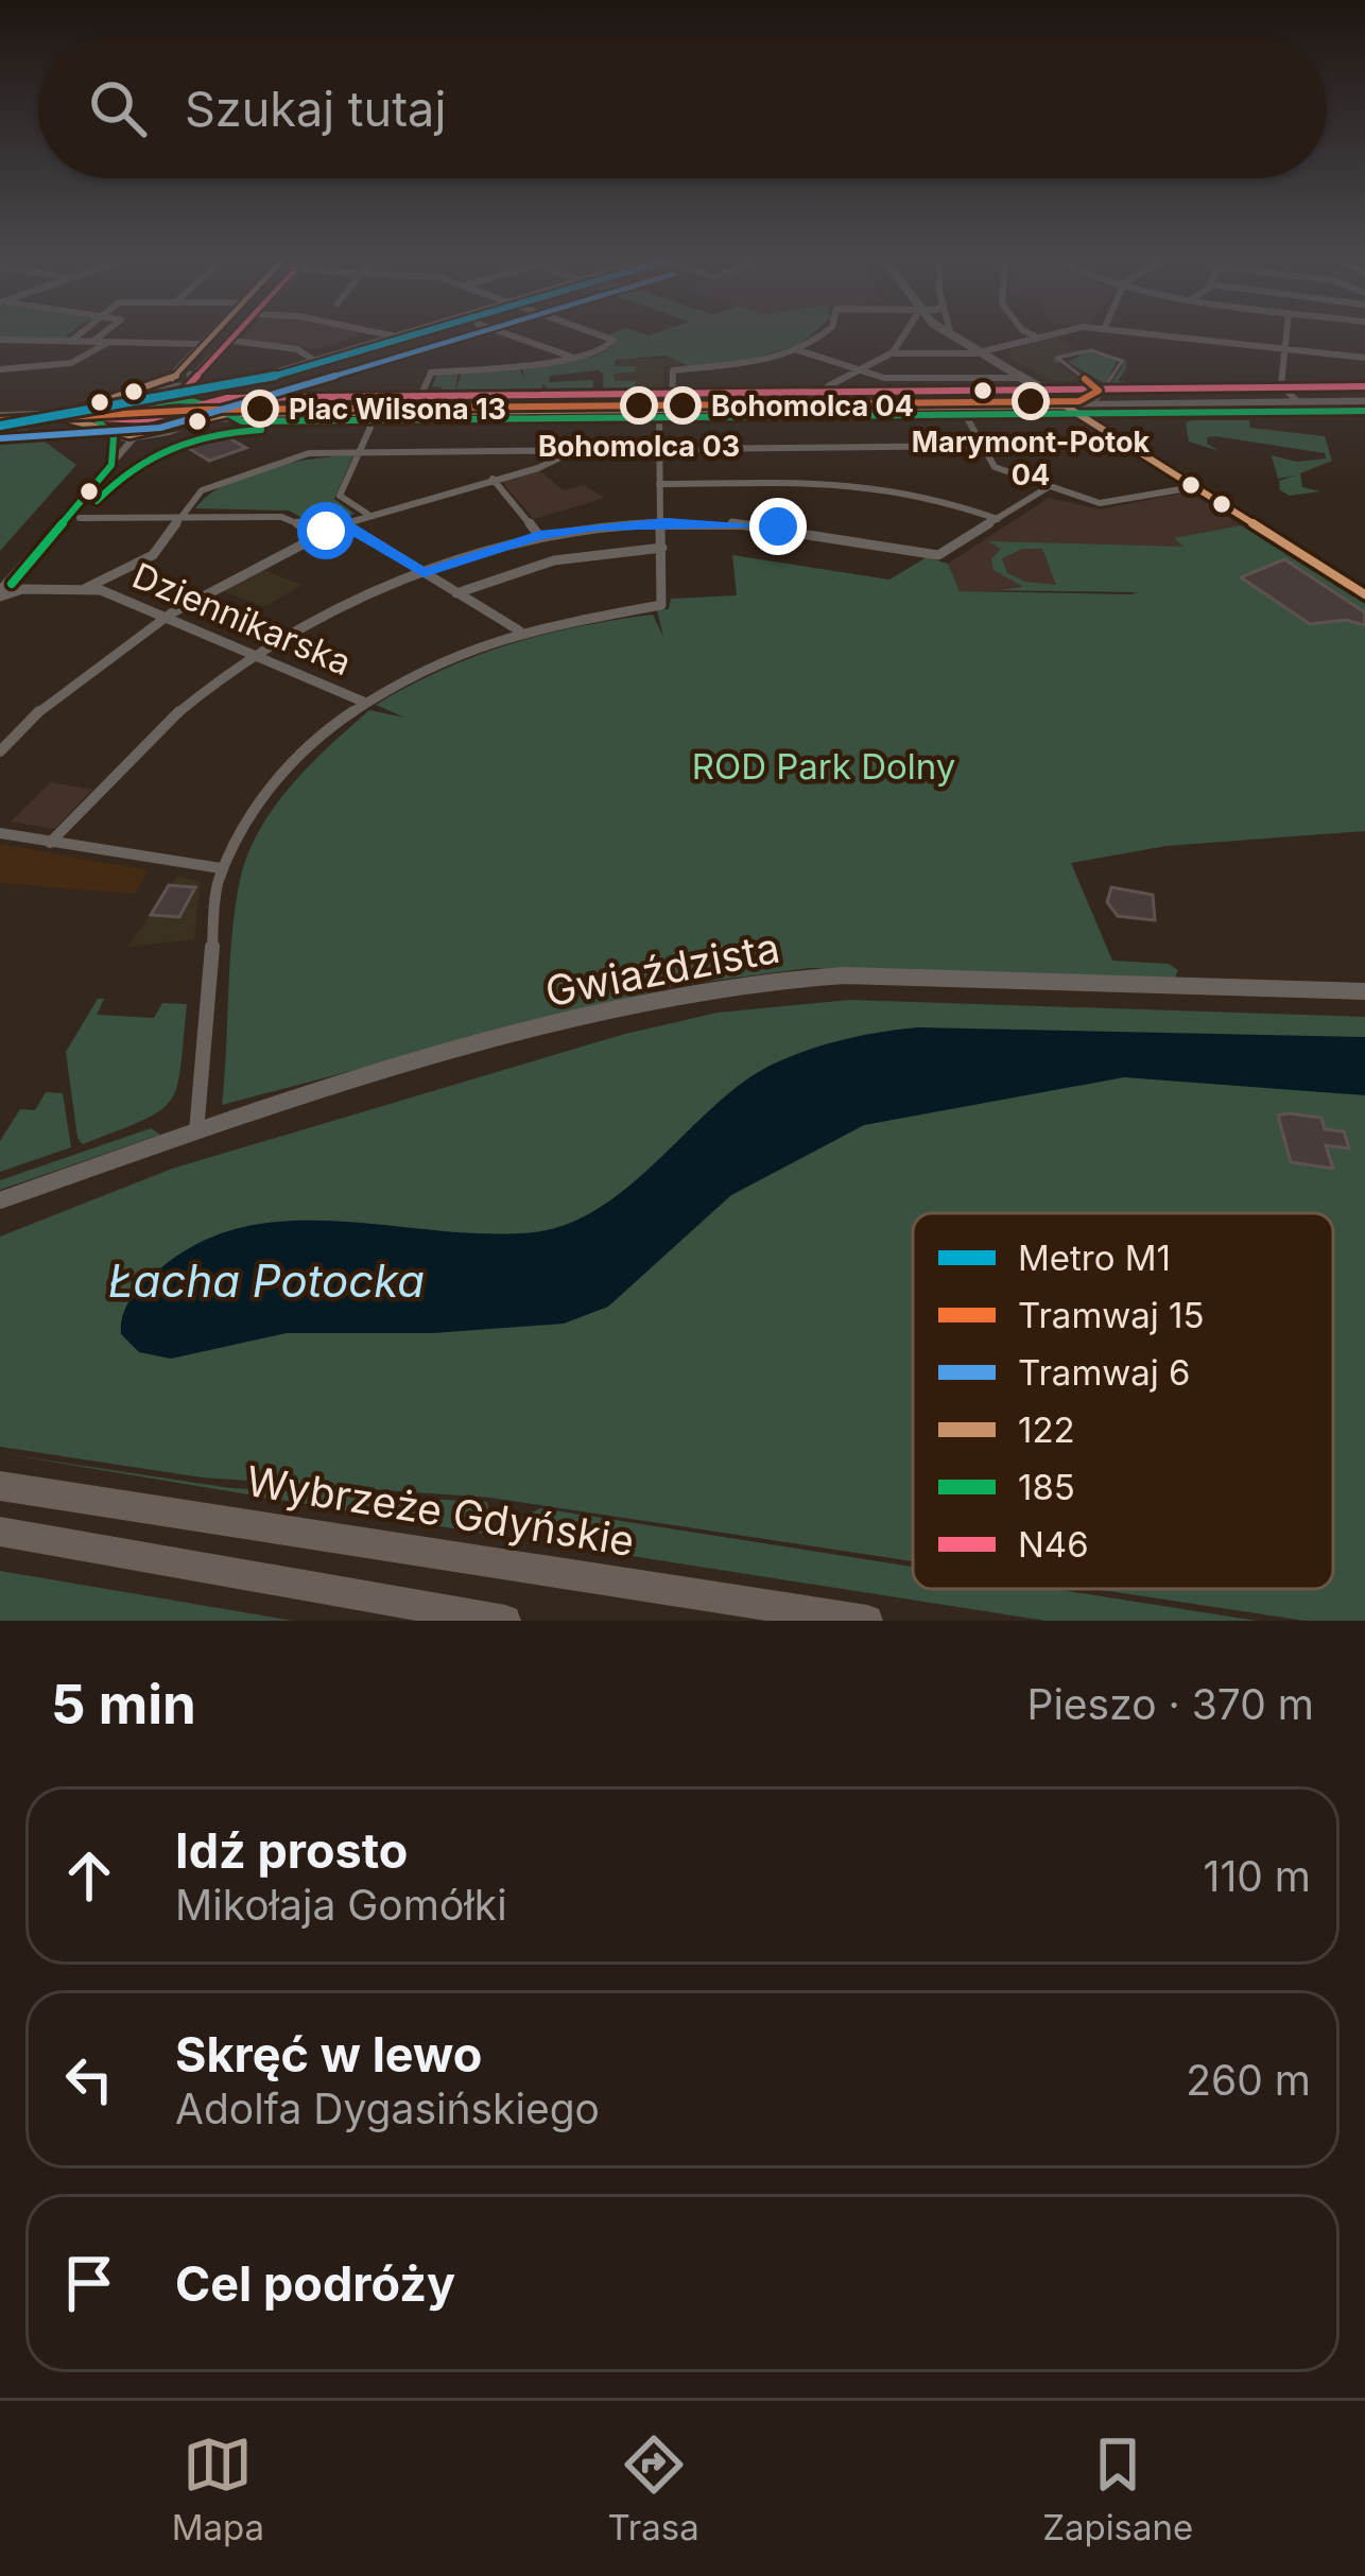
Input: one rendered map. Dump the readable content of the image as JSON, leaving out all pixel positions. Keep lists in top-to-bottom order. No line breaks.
{"streets":{"main road":["Wybrzeże Gdyńskie"],"street":["Dziennikarska","Gwiaździsta"]},"water":["Łacha Potocka"],"parks":["ROD Park Dolny"],"places":["Marymont-Potok 04","Bohomolca 03","Bohomolca 04","Plac Wilsona 13"],"lines":["metro line M1","tram line 6","transit line 122","transit line N46","tram line 15","transit line 185"],"legend":["Metro M1","Tramwaj 15","Tramwaj 6","122","185","N46"],"page":{"search":"Szukaj tutaj","heading":["5 min","Pieszo · 370 m"],"list":[["Idź prosto","Mikołaja Gomółki","110 m"],["Skręć w lewo","Adolfa Dygasińskiego","260 m"],"Cel podróży"],"nav":["Mapa","Trasa","Zapisane"]}}
